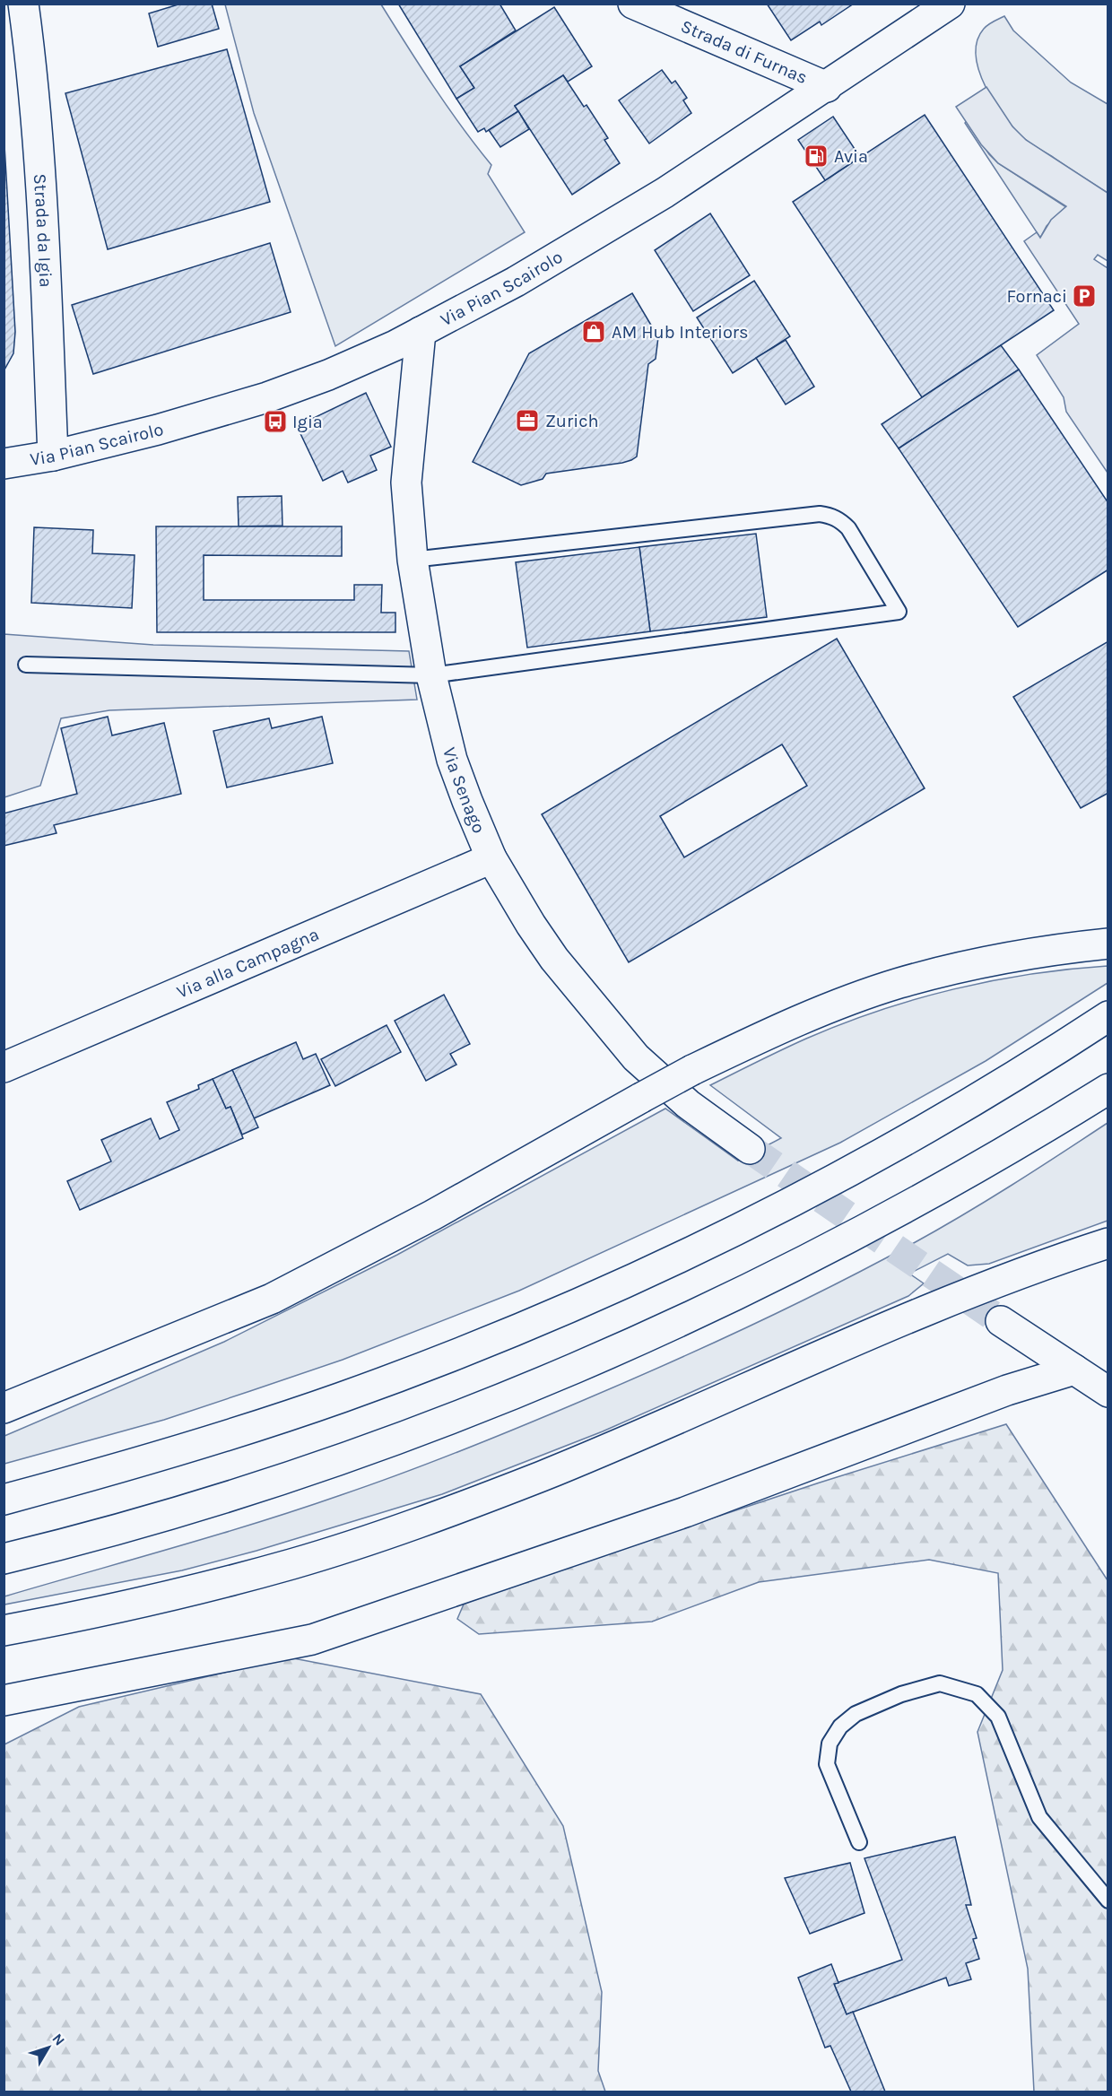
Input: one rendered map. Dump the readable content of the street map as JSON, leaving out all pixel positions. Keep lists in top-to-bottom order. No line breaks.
{"streets":{"main road":["Strada di Furnas","Strada da Igia","Via Pian Scairolo","Via Senago","Via alla Campagna"]},"crossings":[["Strada di Furnas","Via Pian Scairolo"],["Strada da Igia","Via Pian Scairolo"],["Via Pian Scairolo","Via Senago"],["Via Senago","Via alla Campagna"]],"places":{"fuel station":["Avia"],"parking":["Fornaci"],"shop":["AM Hub Interiors"],"office":["Zurich"],"bus stop":["Igia"]},"north":"top right"}
